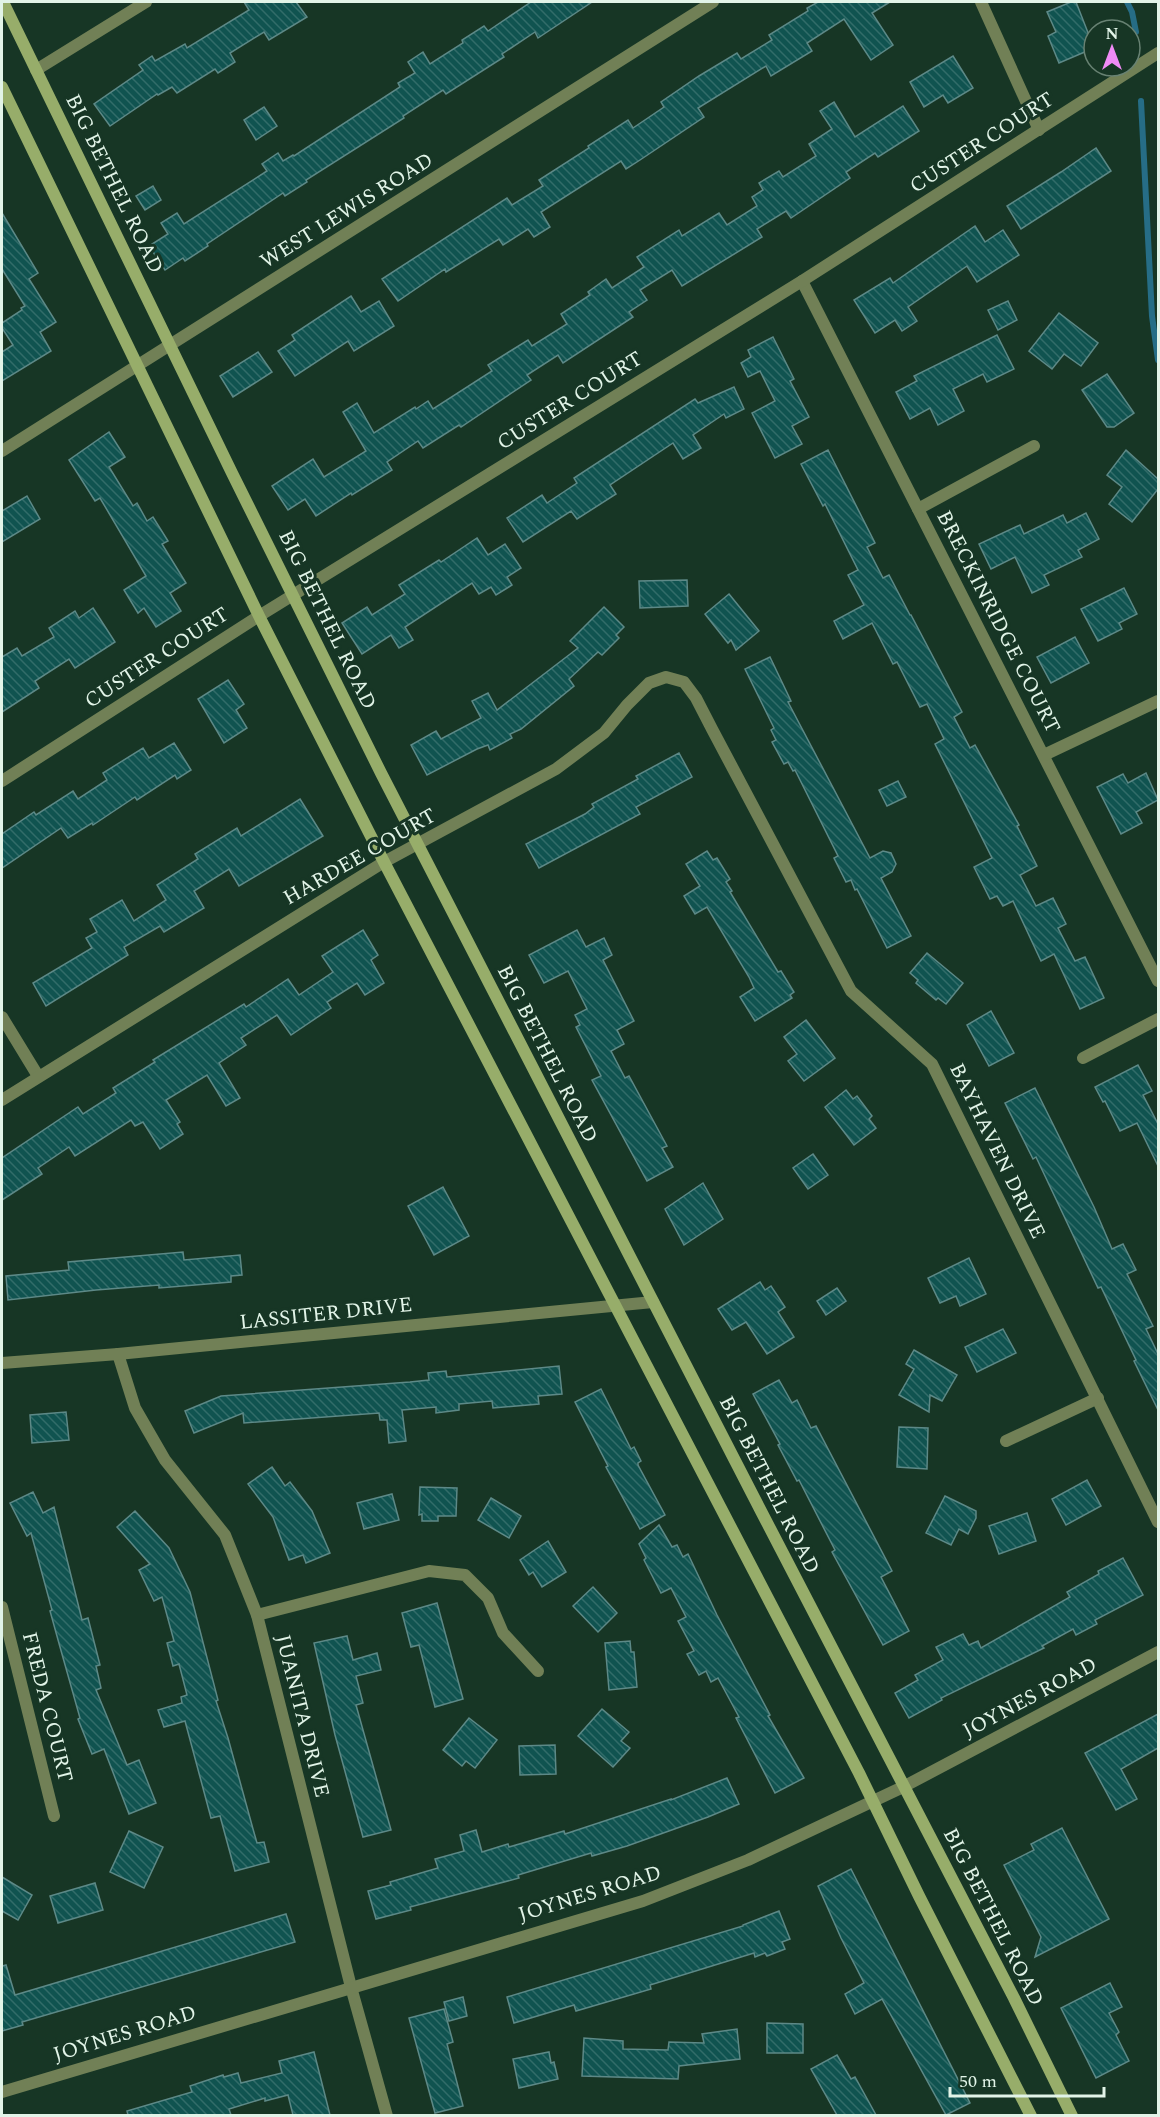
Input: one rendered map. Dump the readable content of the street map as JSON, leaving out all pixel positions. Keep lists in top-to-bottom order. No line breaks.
{"streets":{"main road":["BIG BETHEL ROAD"],"street":["CUSTER COURT","WEST LEWIS ROAD","BRECKINRIDGE COURT","HARDEE COURT","BAYHAVEN DRIVE","LASSITER DRIVE","JOYNES ROAD","FREDA COURT","JUANITA DRIVE"]},"crossings":[["CUSTER COURT","BIG BETHEL ROAD"],["CUSTER COURT","BRECKINRIDGE COURT"],["BIG BETHEL ROAD","WEST LEWIS ROAD"],["BIG BETHEL ROAD","HARDEE COURT"],["BIG BETHEL ROAD","LASSITER DRIVE"],["BIG BETHEL ROAD","JOYNES ROAD"],["HARDEE COURT","BAYHAVEN DRIVE"],["LASSITER DRIVE","JUANITA DRIVE"],["JOYNES ROAD","JUANITA DRIVE"]],"scale_bar":"50 m","north":"top"}
